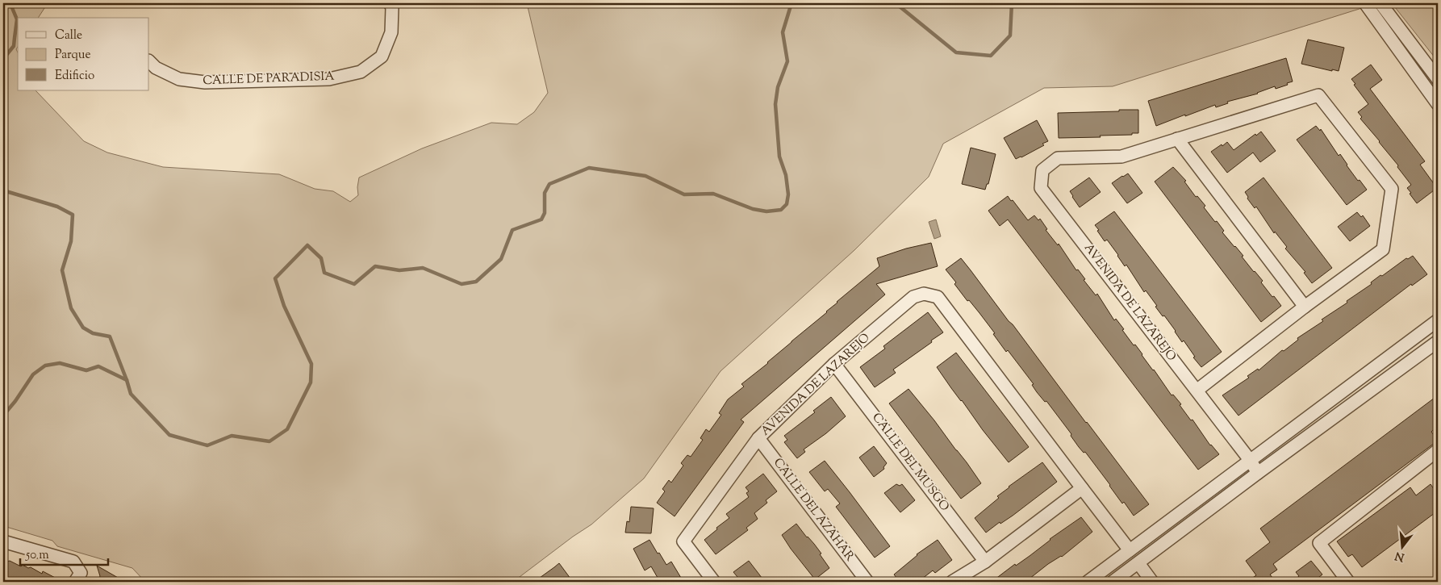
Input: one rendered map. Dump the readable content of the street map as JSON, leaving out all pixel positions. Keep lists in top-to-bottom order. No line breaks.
{"streets":{"street":["CALLE DE PARADISIA","AVENIDA DE LAZAREJO","CALLE DEL MUSGO","CALLE DEL AZAHAR"]},"crossings":[["AVENIDA DE LAZAREJO","CALLE DEL MUSGO"],["AVENIDA DE LAZAREJO","CALLE DEL AZAHAR"]],"legend":["Calle","Parque","Edificio"],"scale_bar":"50 m","north":"bottom"}
